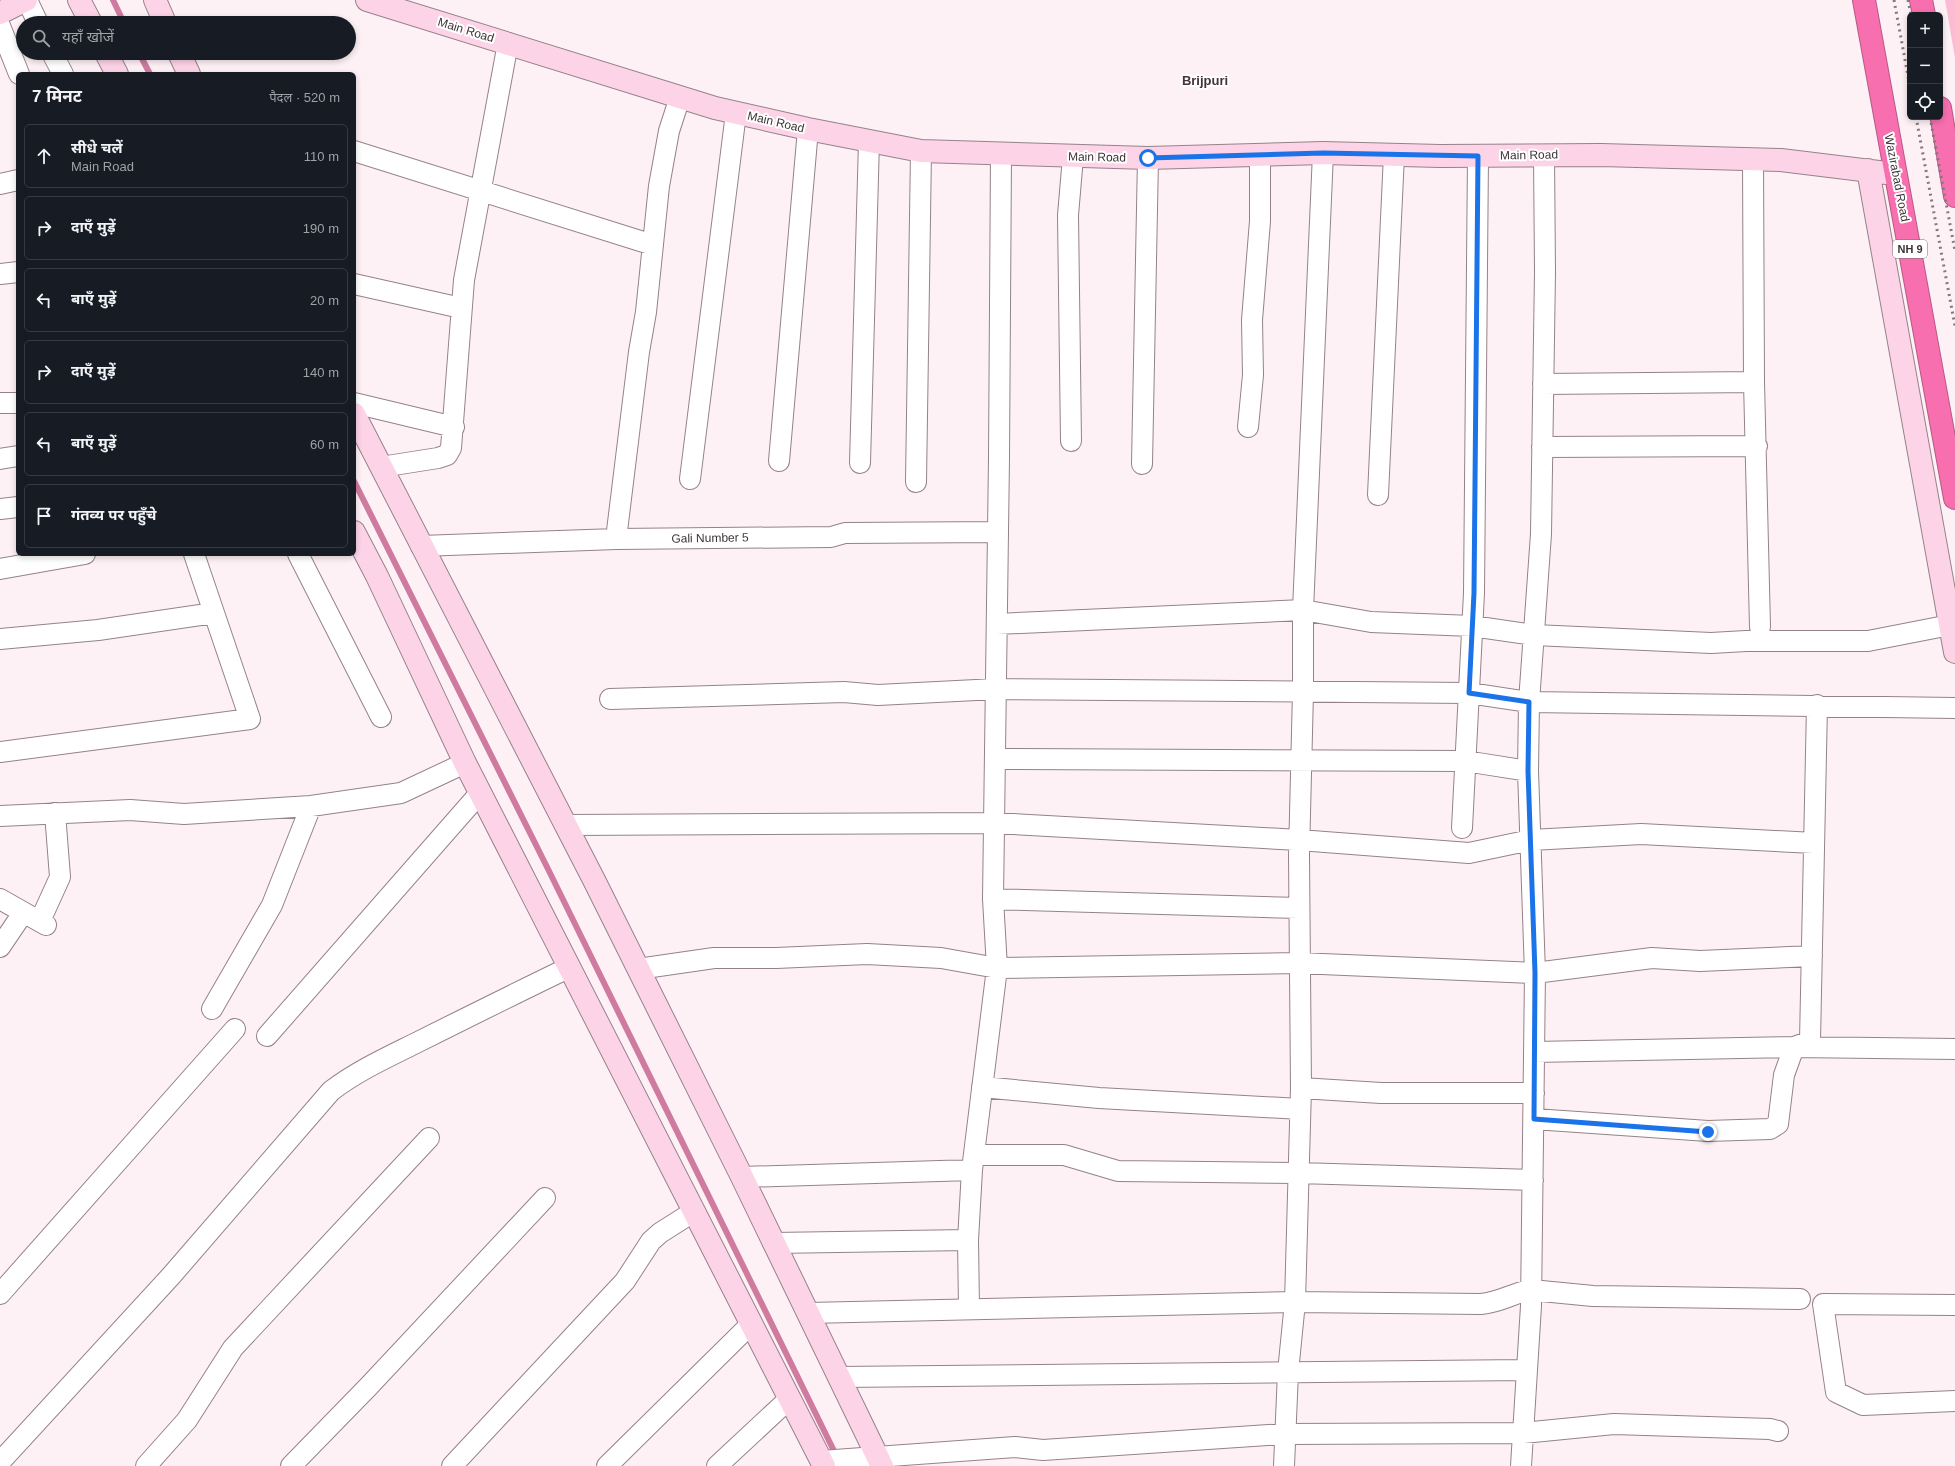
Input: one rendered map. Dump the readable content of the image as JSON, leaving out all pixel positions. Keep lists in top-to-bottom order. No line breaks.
{"streets":{"highway":["Wazirabad Road","NH 9"],"street":["Main Road","Gali Number 5"]},"crossings":[["Main Road","Wazirabad Road"]],"districts":["Brijpuri"],"page":{"map_buttons":["+","−"],"search":"यहाँ खोजें","heading":["7 मिनट","पैदल · 520 m"],"list":[["सीधे चलें","Main Road","110 m"],["दाएँ मुड़ें","190 m"],["बाएँ मुड़ें","20 m"],["दाएँ मुड़ें","140 m"],["बाएँ मुड़ें","60 m"],"गंतव्य पर पहुँचे"]}}
